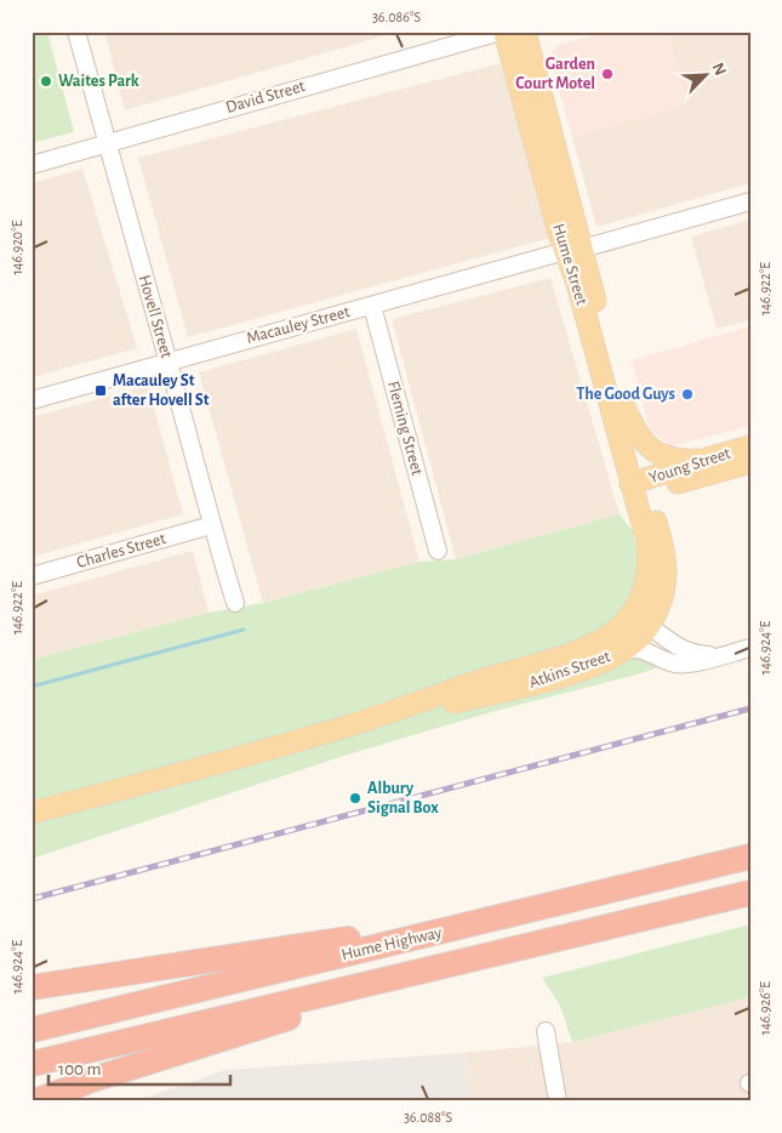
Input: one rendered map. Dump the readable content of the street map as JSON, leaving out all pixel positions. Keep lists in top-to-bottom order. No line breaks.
{"streets":{"highway":["Hume Highway"],"main road":["Hume Street","Young Street","Atkins Street"],"street":["David Street","Hovell Street","Macauley Street","Fleming Street","Charles Street"]},"crossings":[["David Street","Hume Street"],["David Street","Hovell Street"],["Hume Street","Macauley Street"],["Hume Street","Young Street"],["Hume Street","Atkins Street"],["Hovell Street","Macauley Street"],["Hovell Street","Charles Street"],["Macauley Street","Fleming Street"],["Young Street","Atkins Street"]],"places":{"other":["Garden Court Motel","Waites Park","The Good Guys","Albury Signal Box"],"transit":["Macauley St after Hovell St"]},"scale_bar":"100 m","north":"top right","coordinates":["36.086°S","146.920°E","146.922°E","146.924°E","146.926°E","36.088°S"]}
